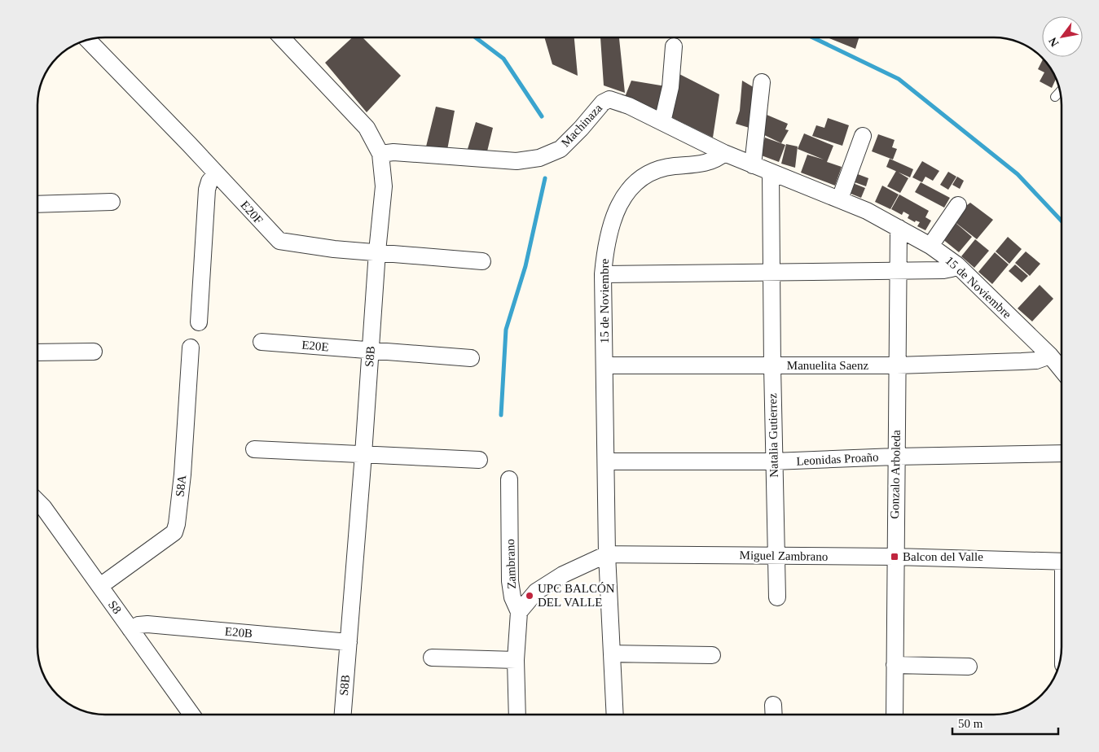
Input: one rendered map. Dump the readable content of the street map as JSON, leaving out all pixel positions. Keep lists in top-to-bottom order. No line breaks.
{"streets":{"street":["Machinaza","E20F","15 de Noviembre","E20E","S8B","Manuelita Saenz","Natalia Gutierrez","Leonidas Proaño","Gonzalo Arboleda","S8A","Miguel Zambrano","Zambrano","S8","E20B"]},"crossings":[["Machinaza","15 de Noviembre"],["Machinaza","S8B"],["E20F","S8B"],["15 de Noviembre","Manuelita Saenz"],["15 de Noviembre","Natalia Gutierrez"],["15 de Noviembre","Leonidas Proaño"],["15 de Noviembre","Gonzalo Arboleda"],["15 de Noviembre","Miguel Zambrano"],["E20E","S8B"],["S8B","E20B"],["Manuelita Saenz","Natalia Gutierrez"],["Manuelita Saenz","Gonzalo Arboleda"],["Natalia Gutierrez","Leonidas Proaño"],["Natalia Gutierrez","Miguel Zambrano"],["Leonidas Proaño","Gonzalo Arboleda"],["Gonzalo Arboleda","Miguel Zambrano"],["S8A","S8"],["Miguel Zambrano","Zambrano"],["S8","E20B"]],"places":{"transit":["Balcon del Valle"],"other":["UPC BALCÓN DEL VALLE"]},"scale_bar":"50 m","north":"bottom left"}
